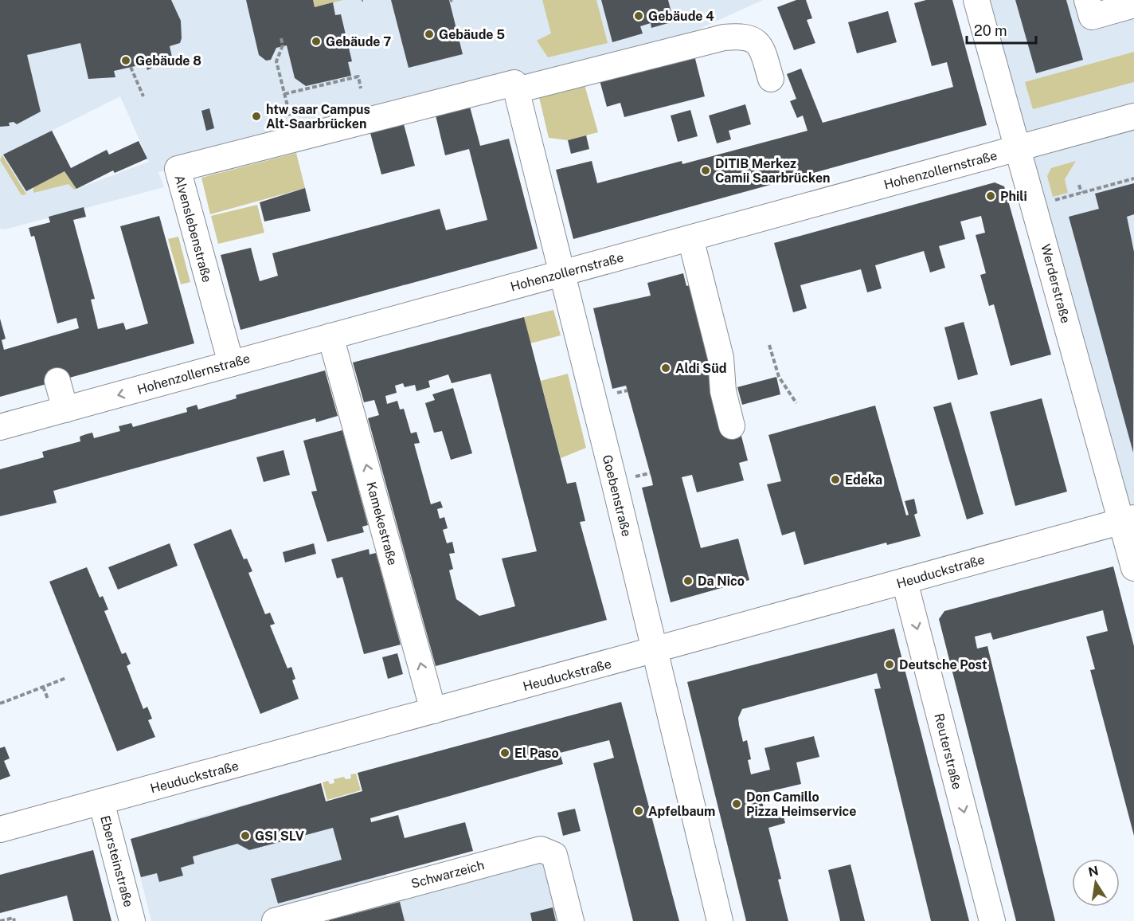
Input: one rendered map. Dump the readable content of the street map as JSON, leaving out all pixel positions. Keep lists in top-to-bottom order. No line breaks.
{"streets":{"street":["Hohenzollernstraße","Alvenslebenstraße","Werderstraße","Goebenstraße","Kamekestraße","Heuduckstraße","Reuterstraße","Ebersteinstraße","Schwarzeich"]},"crossings":[["Hohenzollernstraße","Alvenslebenstraße"],["Hohenzollernstraße","Werderstraße"],["Hohenzollernstraße","Goebenstraße"],["Hohenzollernstraße","Kamekestraße"],["Alvenslebenstraße","Goebenstraße"],["Werderstraße","Heuduckstraße"],["Goebenstraße","Heuduckstraße"],["Kamekestraße","Heuduckstraße"],["Heuduckstraße","Reuterstraße"],["Heuduckstraße","Ebersteinstraße"]],"one_way":["Kamekestraße","Reuterstraße"],"places":["Gebäude 4","Gebäude 5","Gebäude 7","Gebäude 8","htw saar Campus Alt-Saarbrücken","DITIB Merkez Camii Saarbrücken","Phili","Aldi Süd","Edeka","Da Nico","Deutsche Post","El Paso","Don Camillo Pizza Heimservice","Apfelbaum","GSI SLV"],"scale_bar":"20 m","north":"top"}
